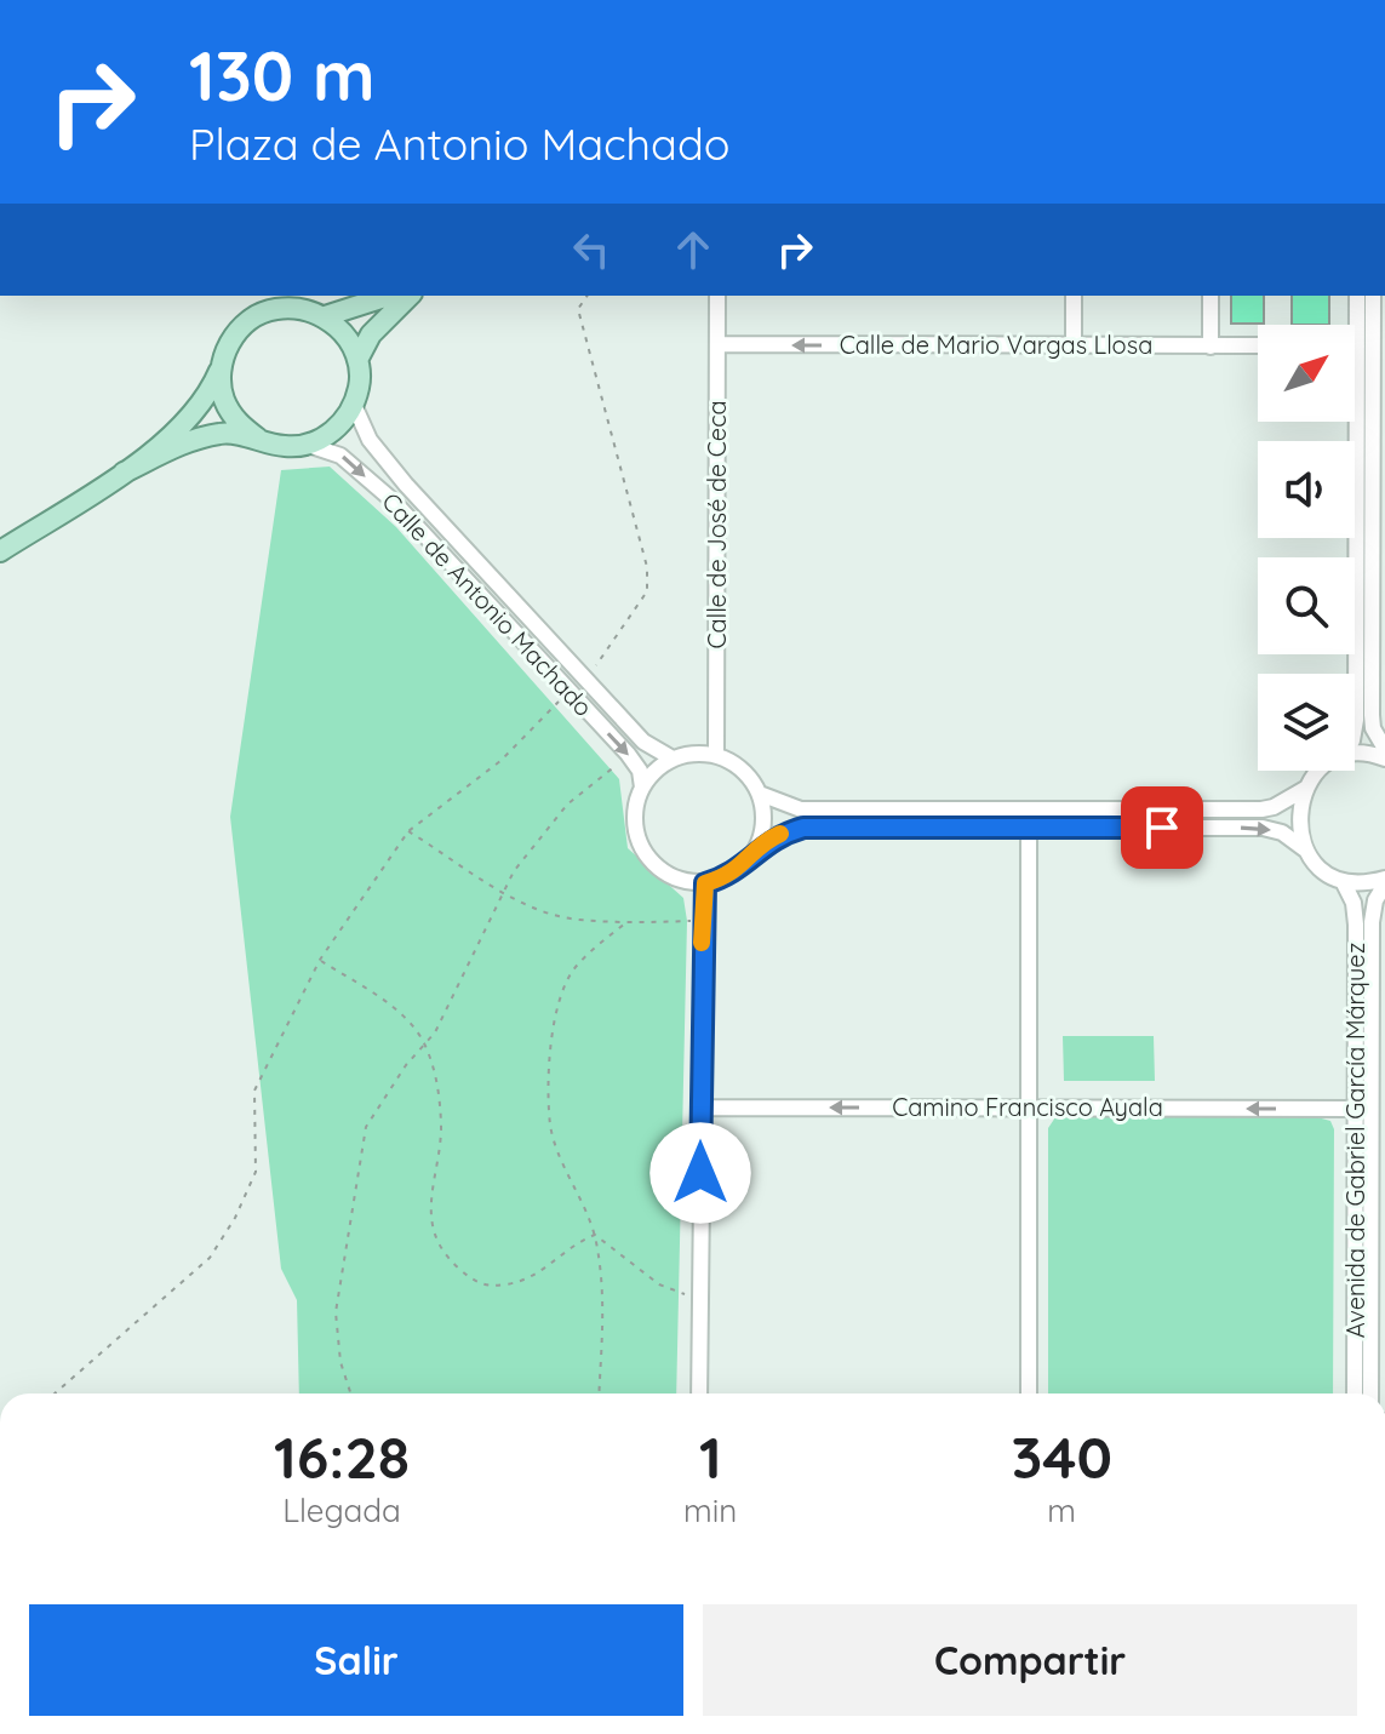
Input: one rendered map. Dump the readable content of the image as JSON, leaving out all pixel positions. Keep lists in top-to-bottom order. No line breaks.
{"streets":{"street":["Calle de Mario Vargas Llosa","Calle de José de Ceca","Calle de Antonio Machado","Camino Francisco Ayala","Avenida de Gabriel García Márquez"]},"crossings":[["Calle de Mario Vargas Llosa","Calle de José de Ceca"],["Calle de José de Ceca","Calle de Antonio Machado"],["Camino Francisco Ayala","Avenida de Gabriel García Márquez"]],"one_way":["Calle de Mario Vargas Llosa","Camino Francisco Ayala"],"north":"top right","page":{"turn":["130 m","Plaza de Antonio Machado"],"eta":["16:28","Llegada","1","min","340","m"],"buttons":["Salir","Compartir"]}}
